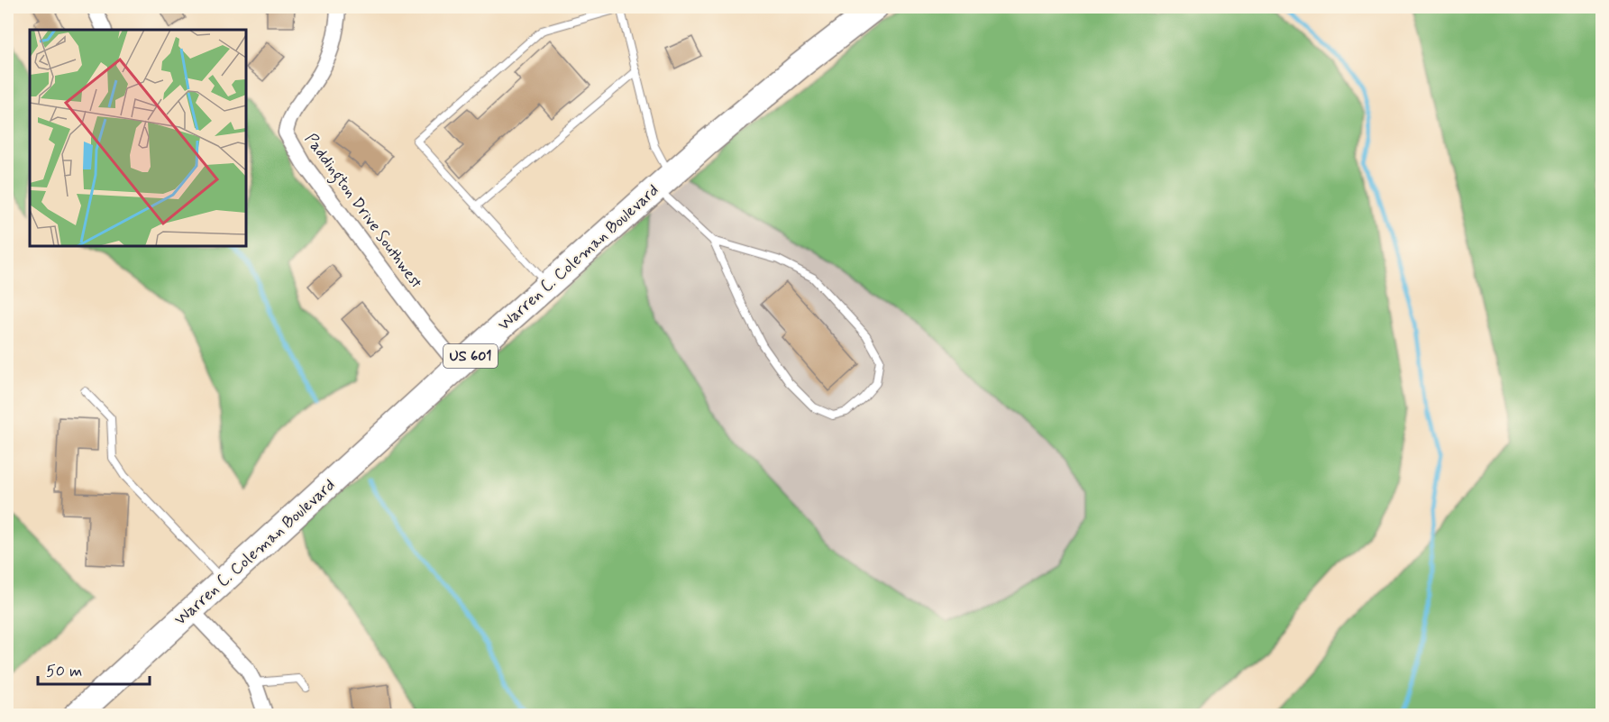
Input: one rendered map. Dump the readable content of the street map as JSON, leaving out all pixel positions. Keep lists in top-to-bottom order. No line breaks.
{"streets":{"highway":["Warren C. Coleman Boulevard","US 601"],"street":["Paddington Drive Southwest"]},"crossings":[["Paddington Drive Southwest","Warren C. Coleman Boulevard"]],"scale_bar":"50 m"}
